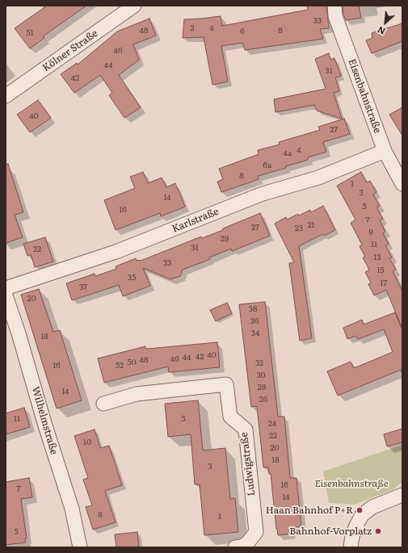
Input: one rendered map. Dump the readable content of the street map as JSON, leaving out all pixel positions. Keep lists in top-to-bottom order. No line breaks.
{"streets":{"street":["Kölner Straße","Eisenbahnstraße","Karlstraße","Wilhelmstraße","Ludwigstraße"]},"crossings":[["Eisenbahnstraße","Karlstraße"]],"parks":["Eisenbahnstraße"],"places":["Haan Bahnhof P+R","Bahnhof-Vorplatz"],"house_numbers":["33","2","4","48","8","6","51","46","44","31","42","40","27","4","4a","6a","8","1","3","14","5","16","7","21","27","23","9","29","11","31","22","13","33","15","35","17","37","20","38","36","34","18","40","42","44","46","48","50","32","16","52","30","28","14","26","11","5","24","22","10","20","18","3","16","7","14","8","1","5"],"north":"bottom left"}
